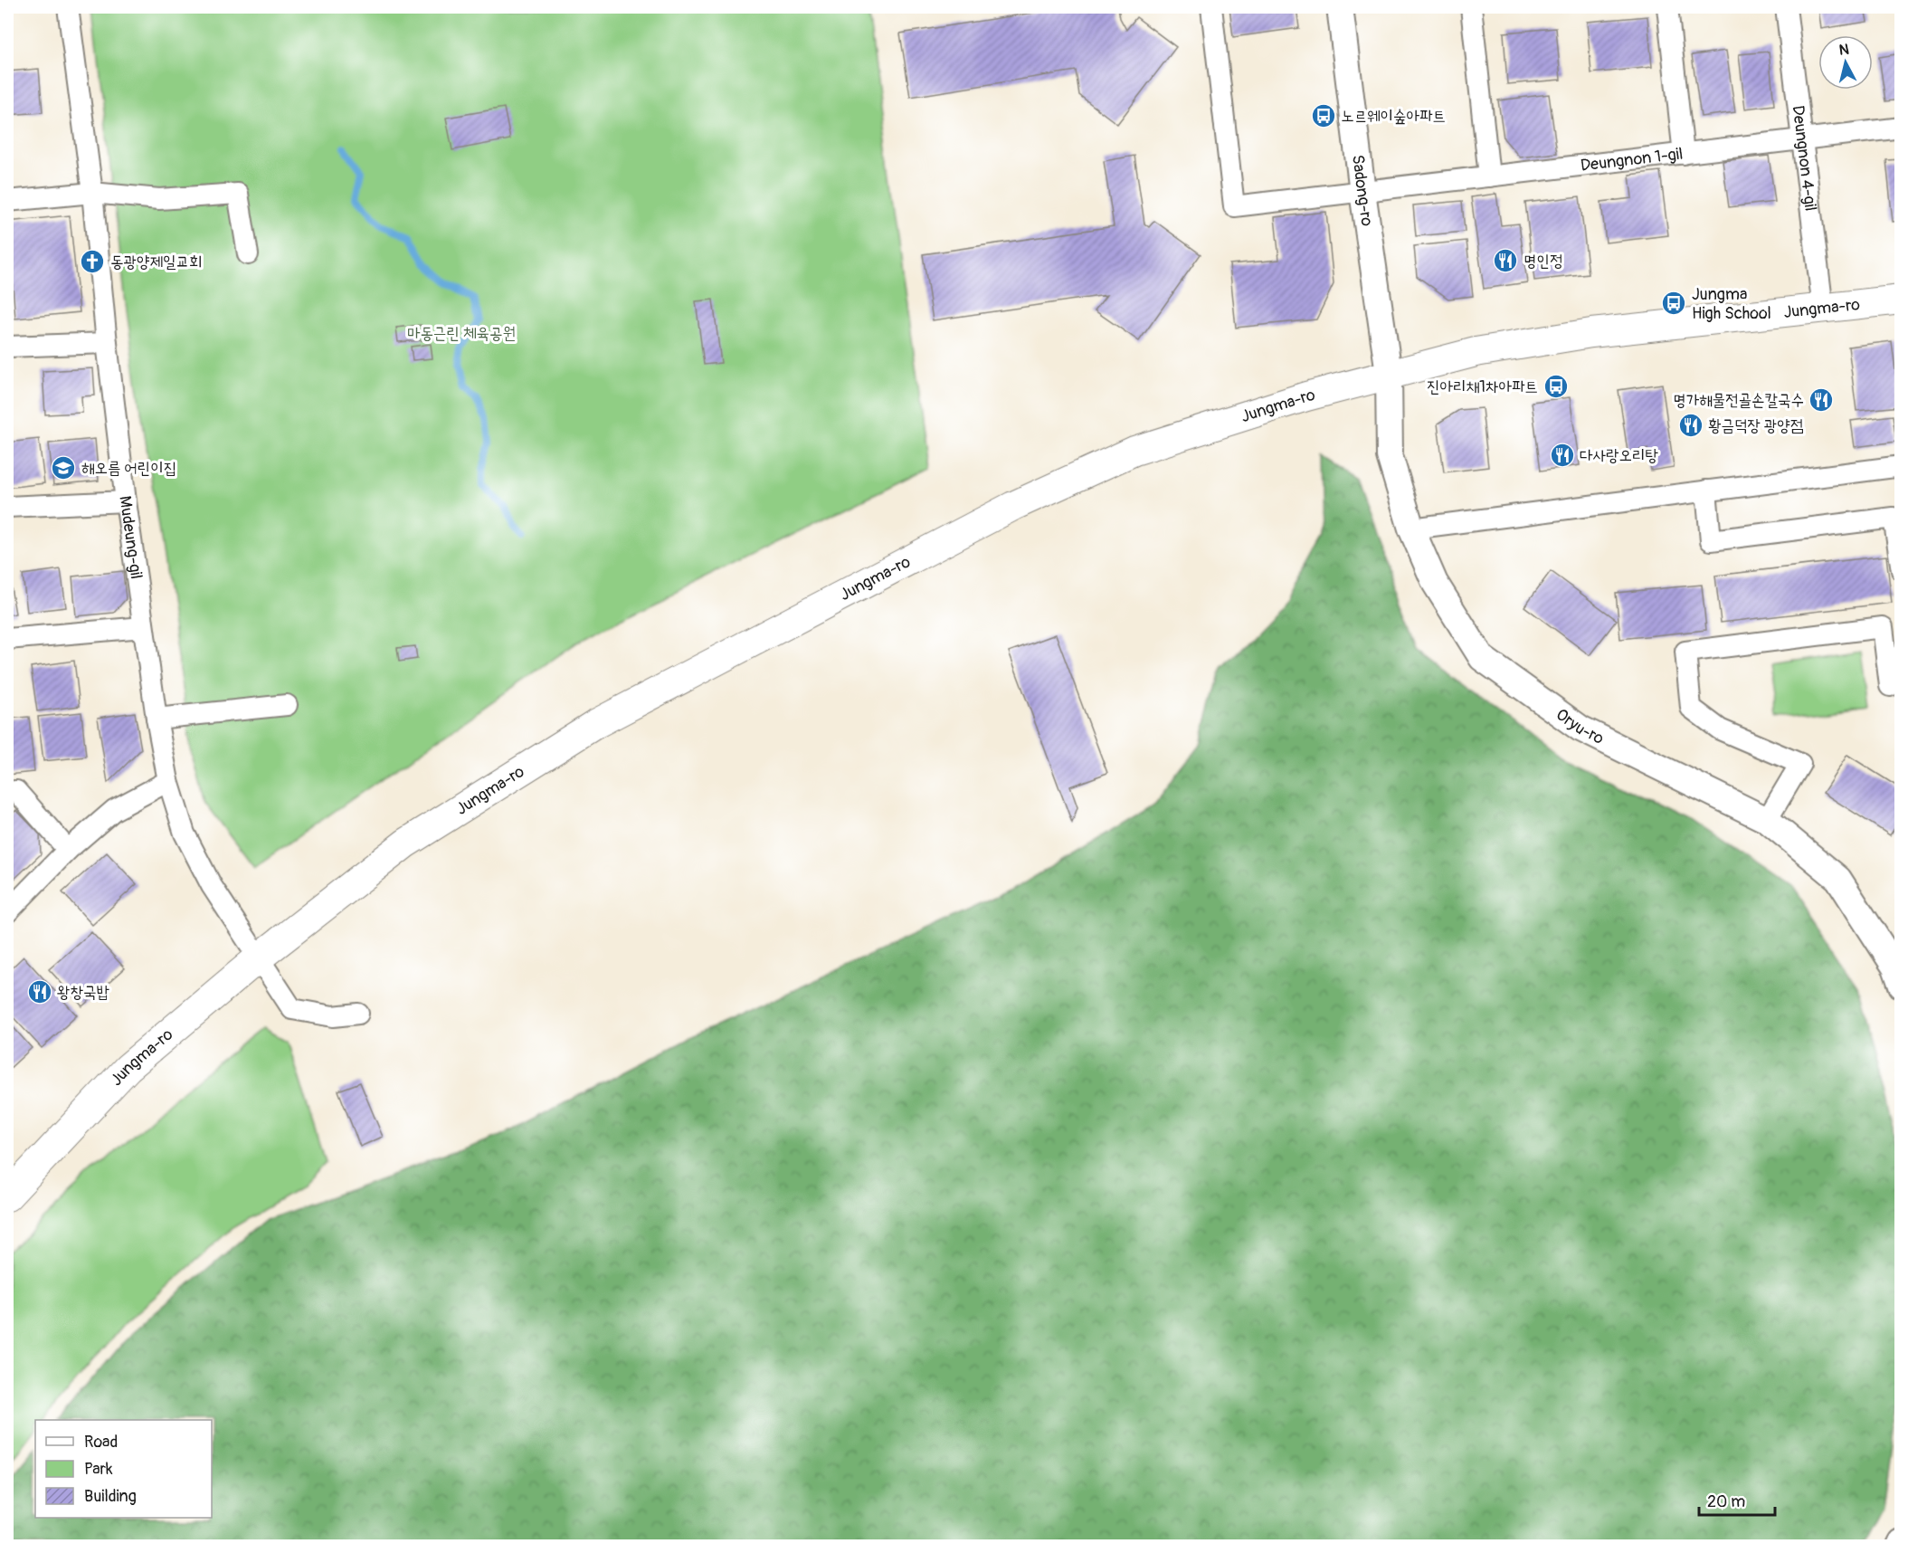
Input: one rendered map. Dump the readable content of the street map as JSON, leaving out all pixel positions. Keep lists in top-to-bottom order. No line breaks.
{"streets":{"main road":["Jungma-ro"],"street":["Deungnon 4-gil","Deungnon 1-gil","Sadong-ro","Mudeung-gil","Oryu-ro"]},"crossings":[["Deungnon 4-gil","Deungnon 1-gil"],["Deungnon 4-gil","Jungma-ro"],["Deungnon 1-gil","Sadong-ro"],["Sadong-ro","Jungma-ro"],["Sadong-ro","Oryu-ro"],["Jungma-ro","Mudeung-gil"],["Jungma-ro","Oryu-ro"]],"parks":["마동근린 체육공원"],"places":{"bus stop":["노르웨이숲아파트","Jungma High School","진아리채1차아파트"],"restaurant":["명인정","명가해물전골손칼국수","황금덕장 광양점","다사랑오리탕","왕창국밥"],"church":["동광양제일교회"],"school or university":["해오름 어린이집"]},"legend":["Road","Park","Building"],"scale_bar":"20 m","north":"top"}
